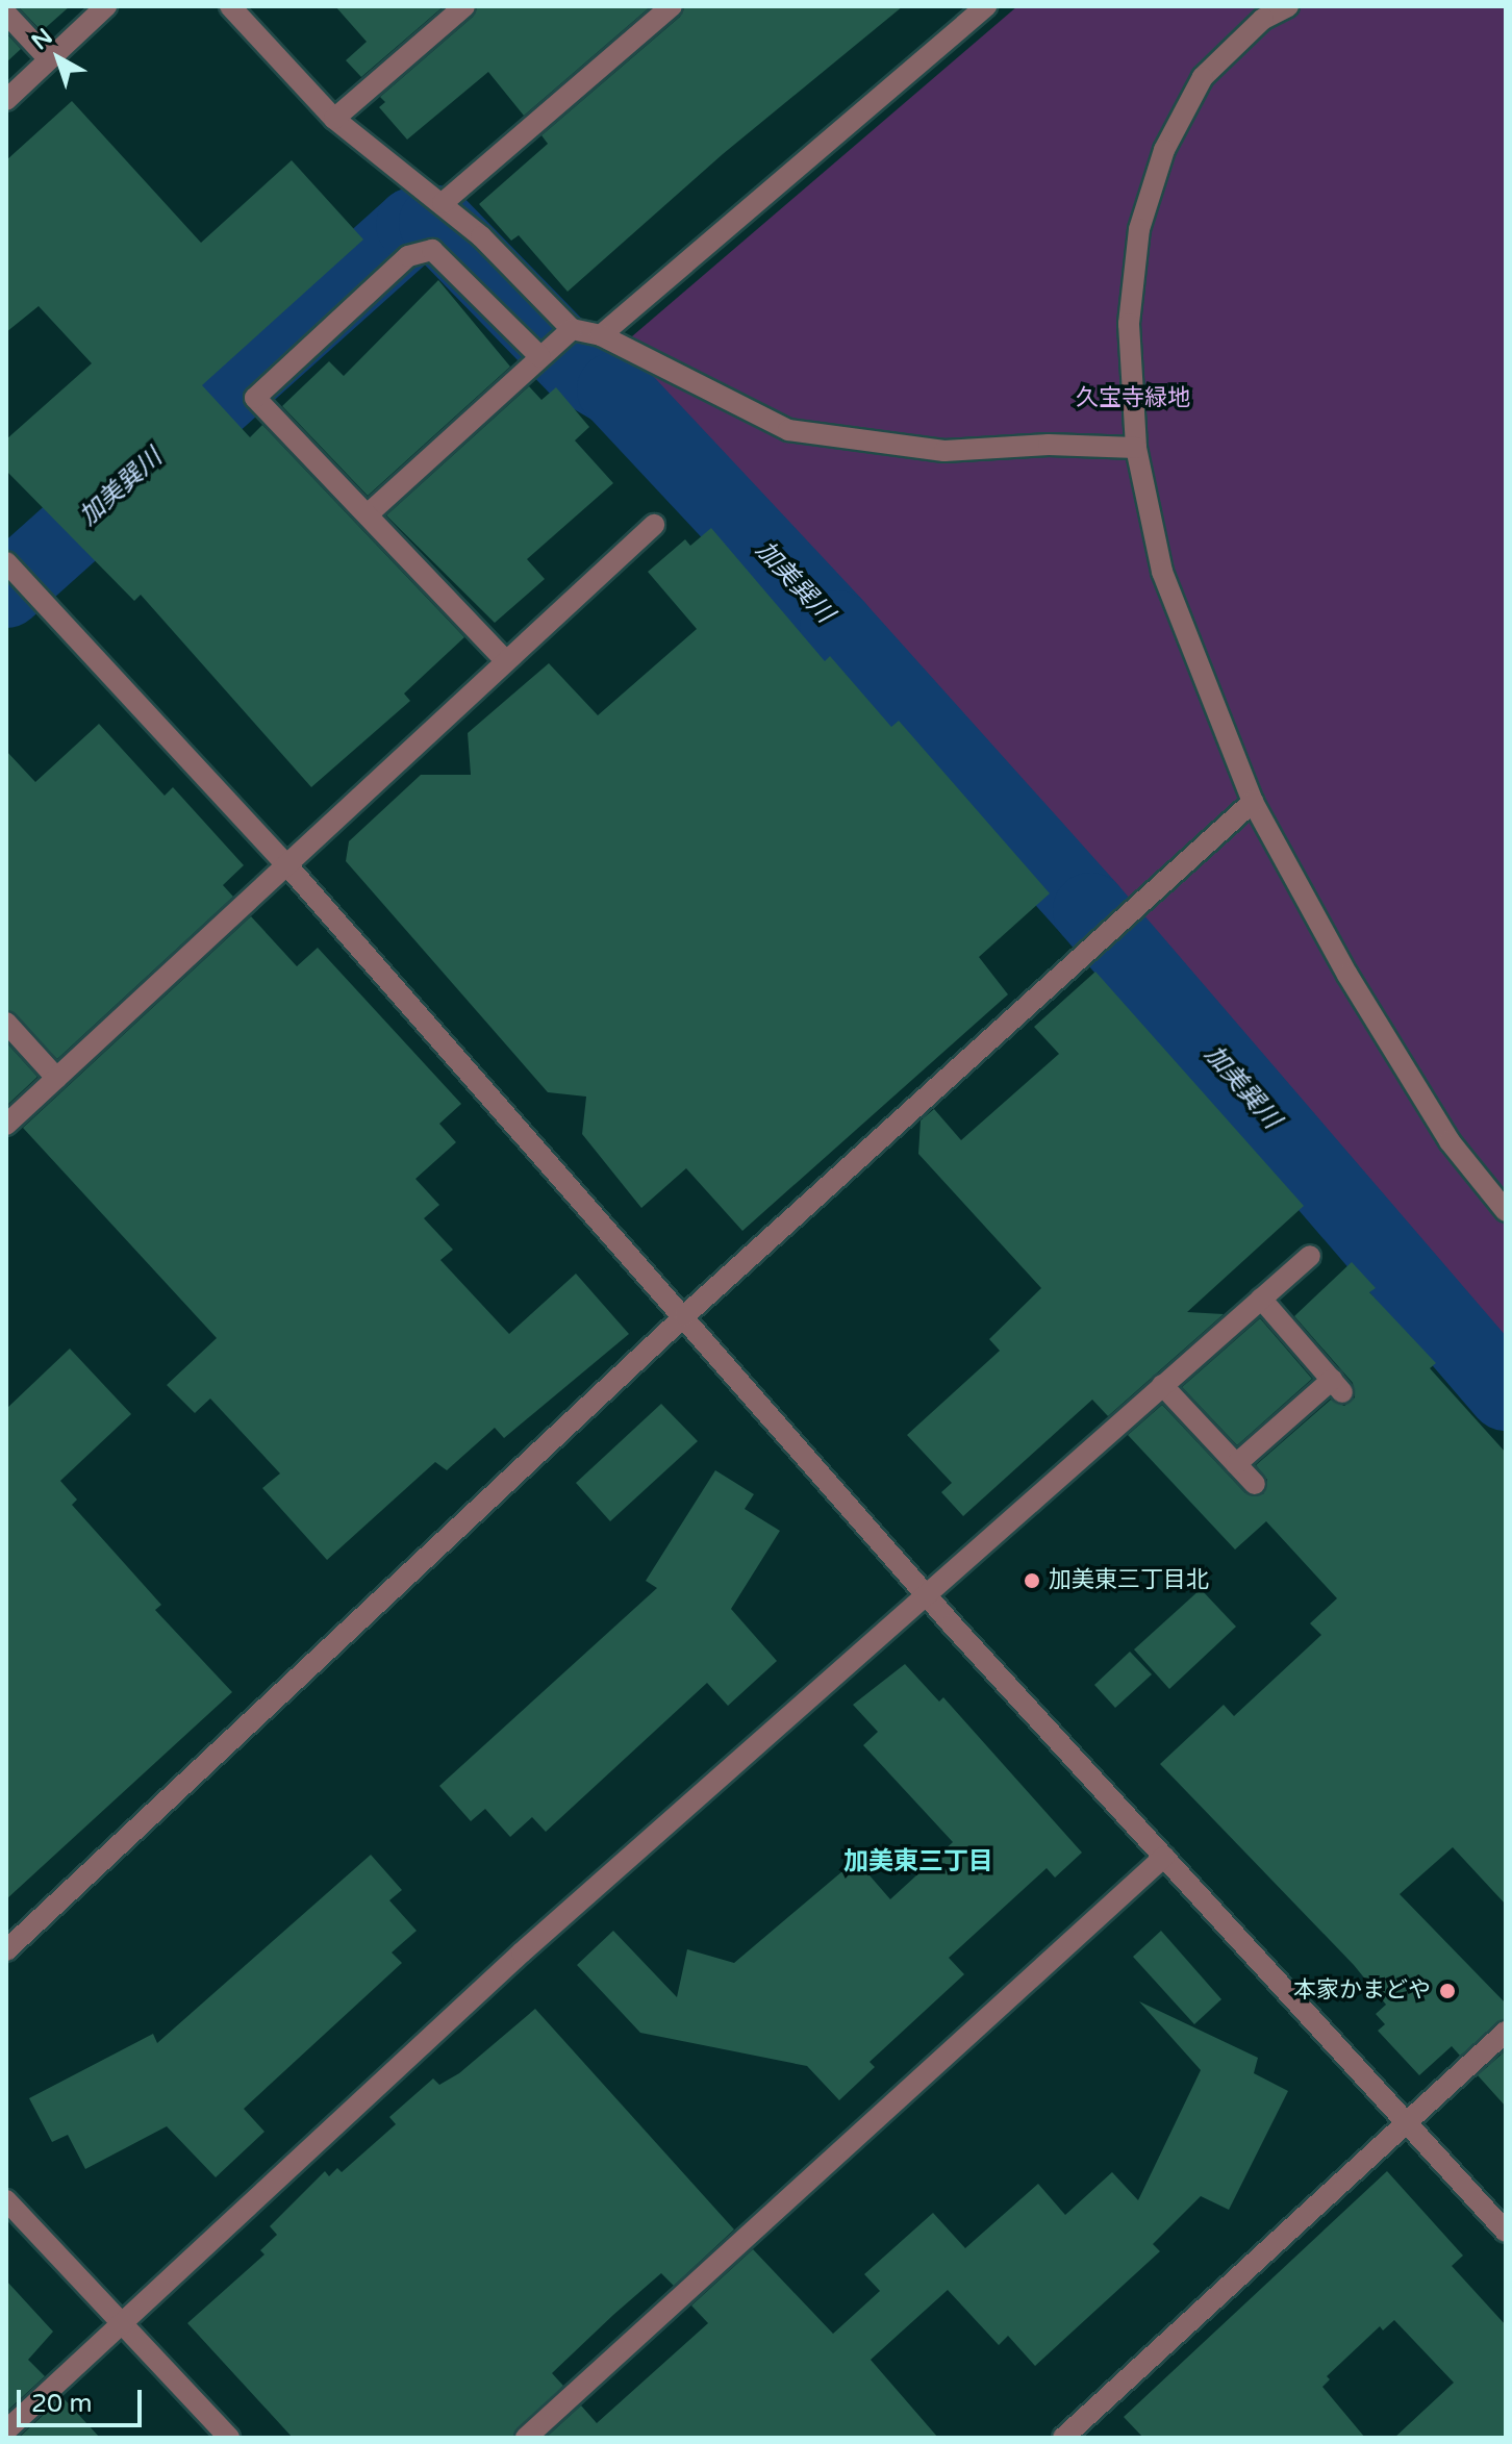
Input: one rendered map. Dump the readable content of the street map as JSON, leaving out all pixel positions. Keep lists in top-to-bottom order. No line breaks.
{"districts":["加美東三丁目"],"water":["加美巽川"],"parks":["久宝寺緑地"],"places":["加美東三丁目北","本家かまどや"],"scale_bar":"20 m","north":"top left"}
